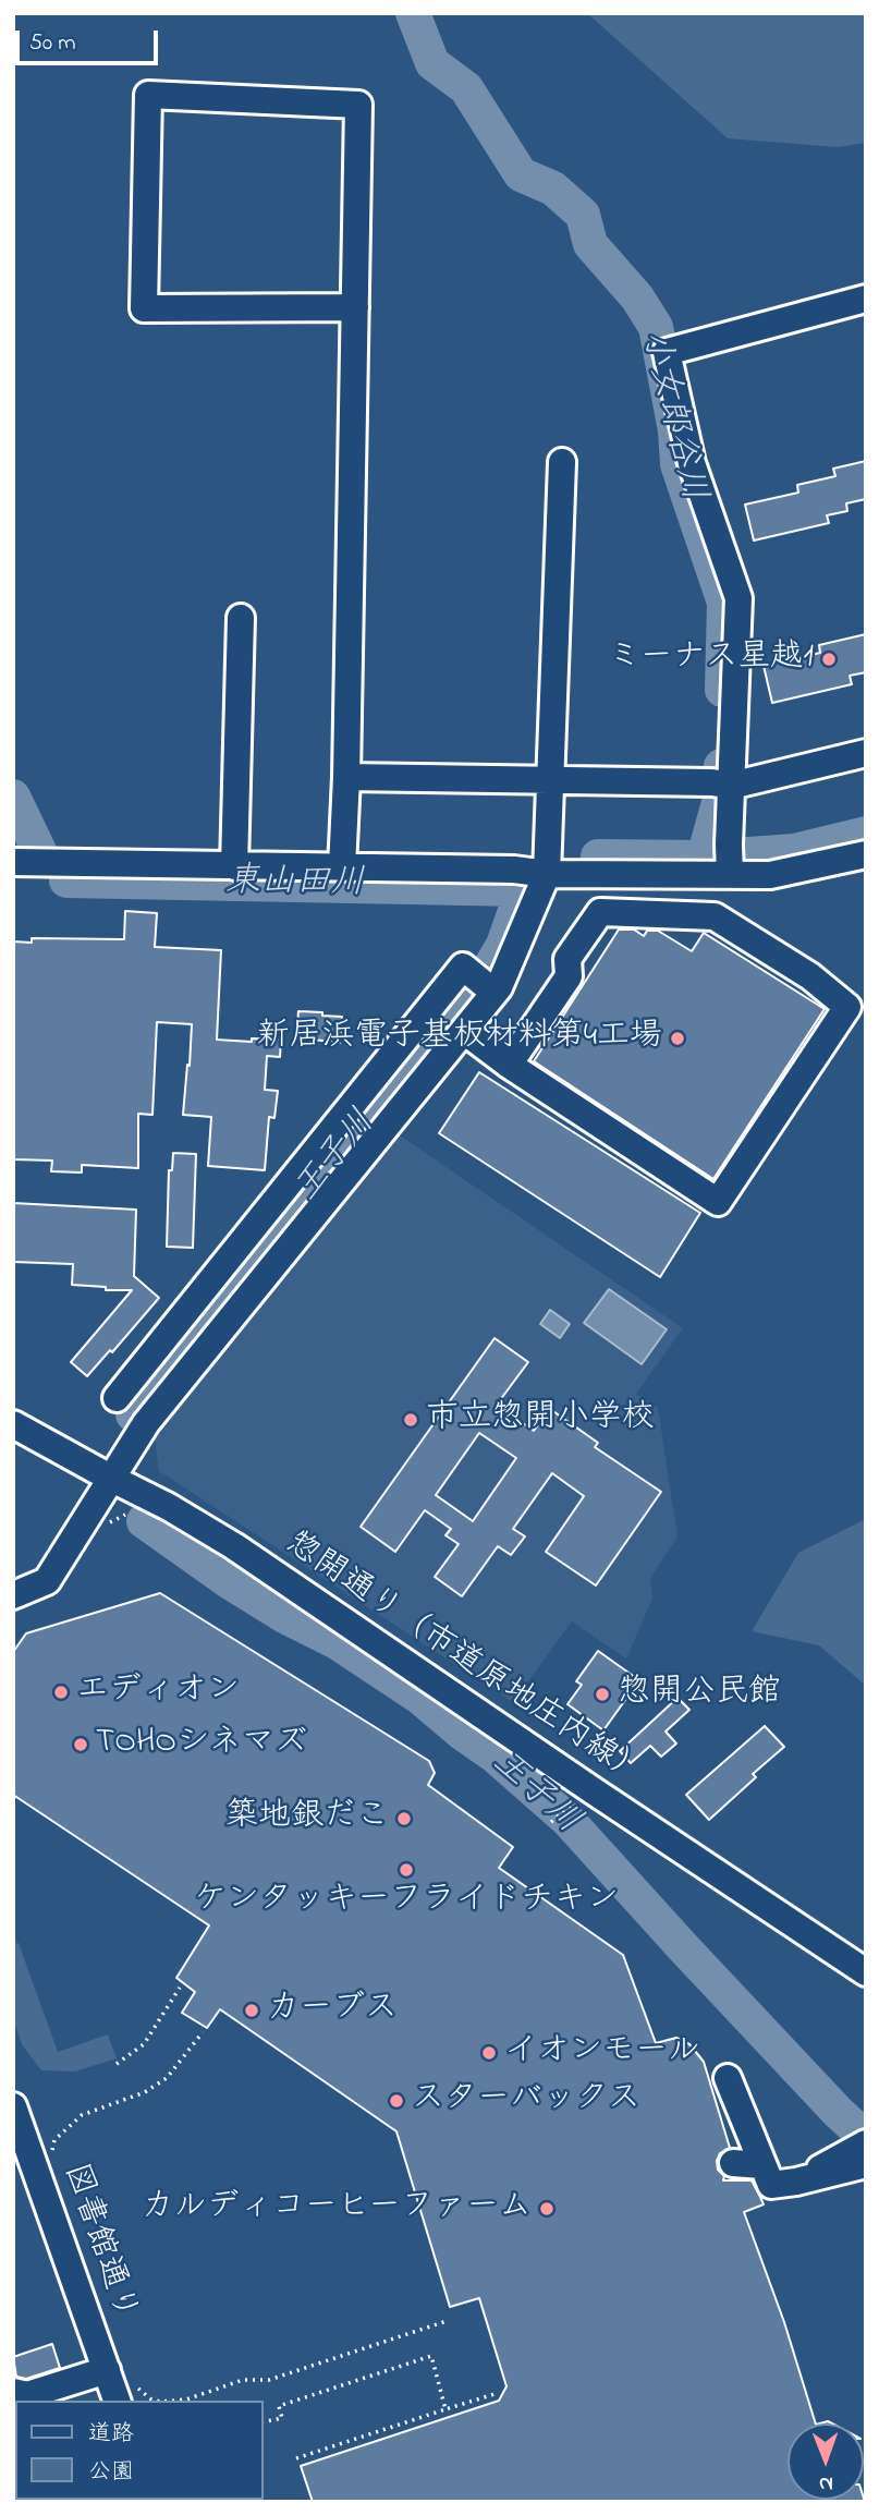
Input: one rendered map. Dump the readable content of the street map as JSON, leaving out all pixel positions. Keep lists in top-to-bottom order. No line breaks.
{"streets":{"street":["惣開通り（市道原地庄内線）","図書館通り"]},"water":["小女郎谷川","東山田川","王子川"],"places":["ミーナス星越1","新居浜電子基板材料第4工場","市立惣開小学校","エディオン","惣開公民館","TOHOシネマズ","築地銀だこ","ケンタッキーフライドチキン","カーブス","イオンモール","スターバックス","カルディコーヒーファーム"],"legend":["道路","公園"],"scale_bar":"50 m","north":"bottom"}
